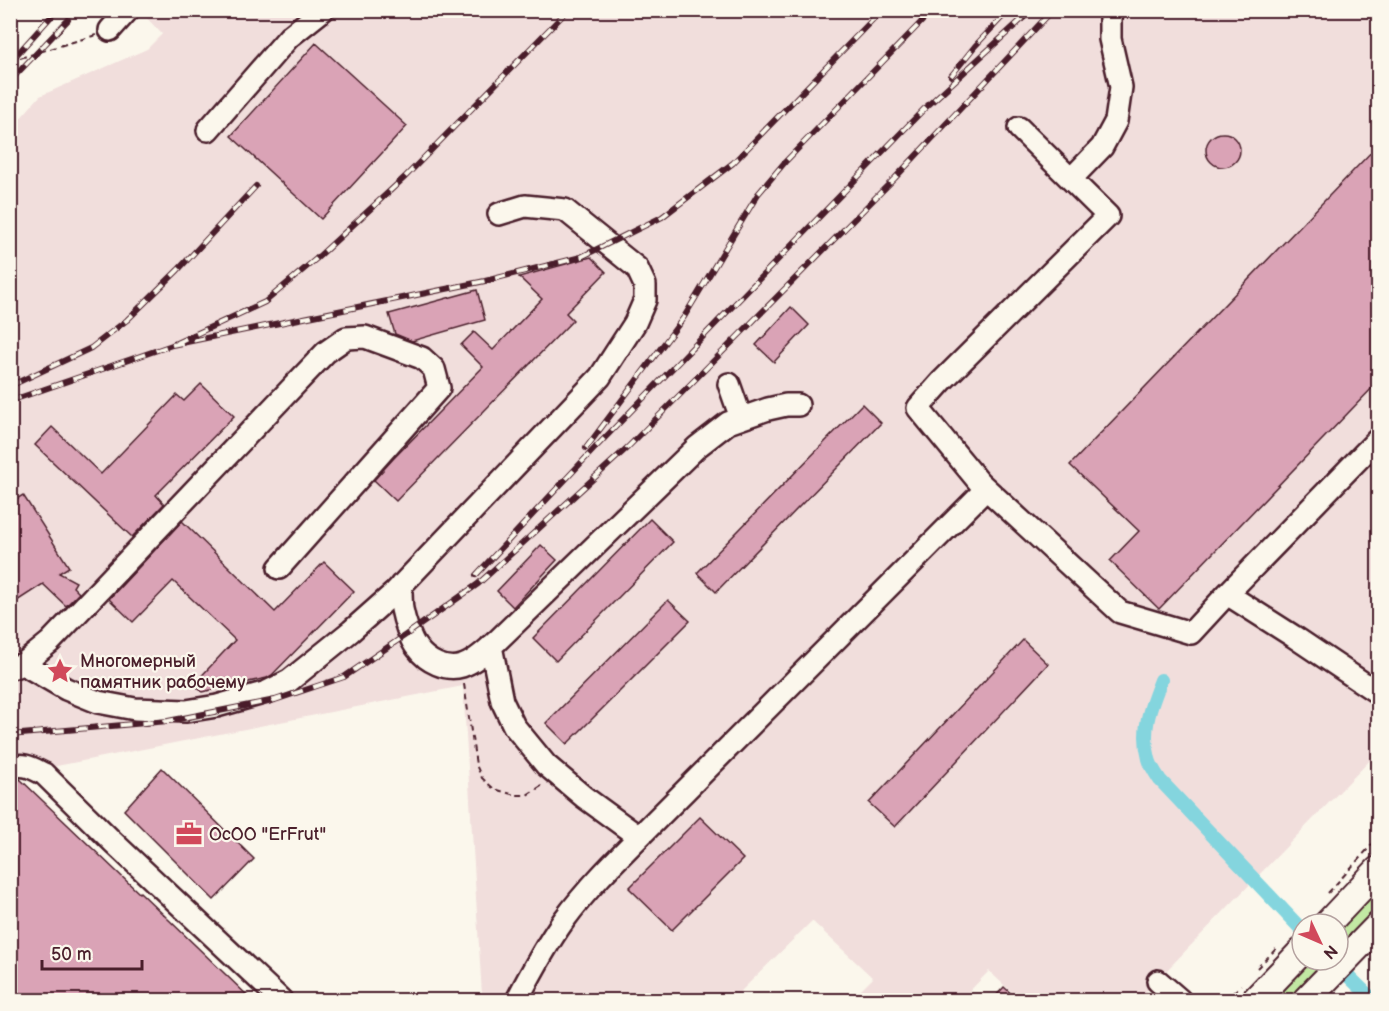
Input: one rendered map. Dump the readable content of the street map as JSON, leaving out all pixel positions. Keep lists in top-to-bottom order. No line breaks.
{"places":{"place":["Многомерный памятник рабочему"],"office":["ОсОО \"ErFrut\""]},"scale_bar":"50 m","north":"bottom right"}
